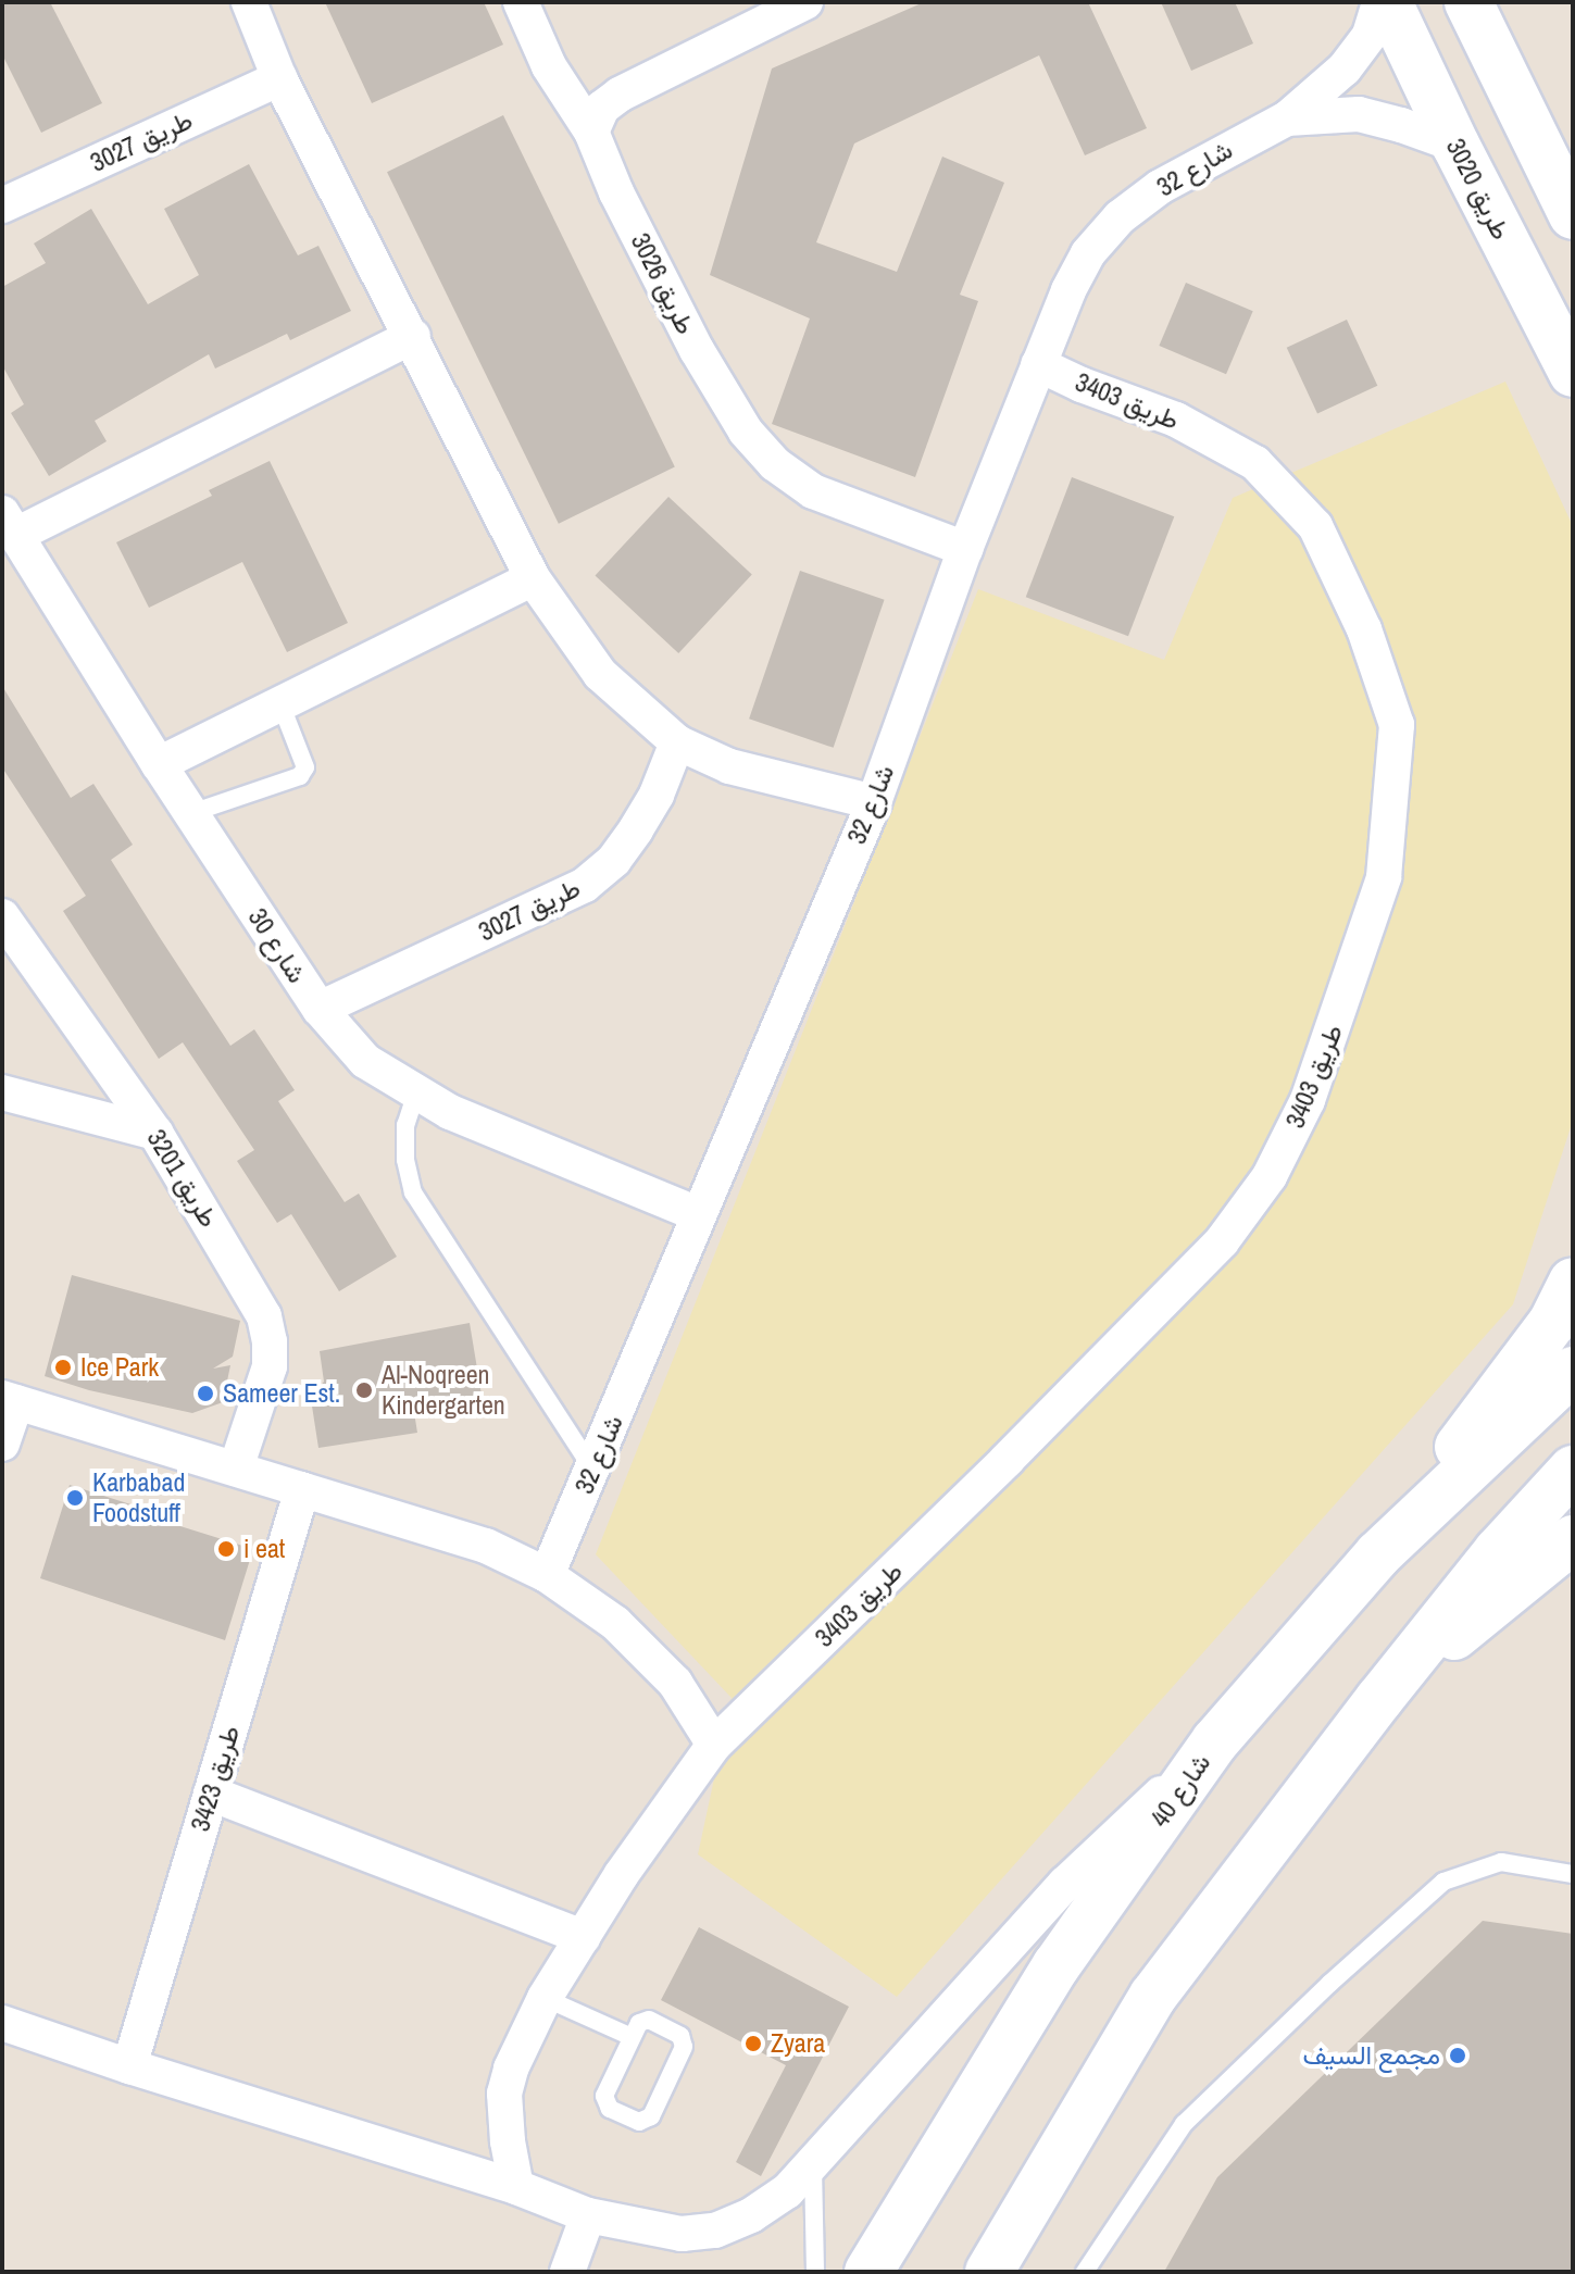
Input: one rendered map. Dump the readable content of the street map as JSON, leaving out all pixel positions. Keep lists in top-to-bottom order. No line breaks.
{"streets":{"main road":["طريق 3020","شارع 40"],"street":["طريق 3027","شارع 32","طريق 3026","طريق 3403","شارع 30","طريق 3201","طريق 3423"]},"crossings":[["طريق 3027","شارع 30"],["شارع 32","طريق 3026"],["شارع 32","طريق 3403"],["شارع 32","شارع 30"]],"places":["Ice Park","Al-Noqreen Kindergarten","Sameer Est.","Karbabad Foodstuff","i eat","Zyara","مجمع السيف"]}
